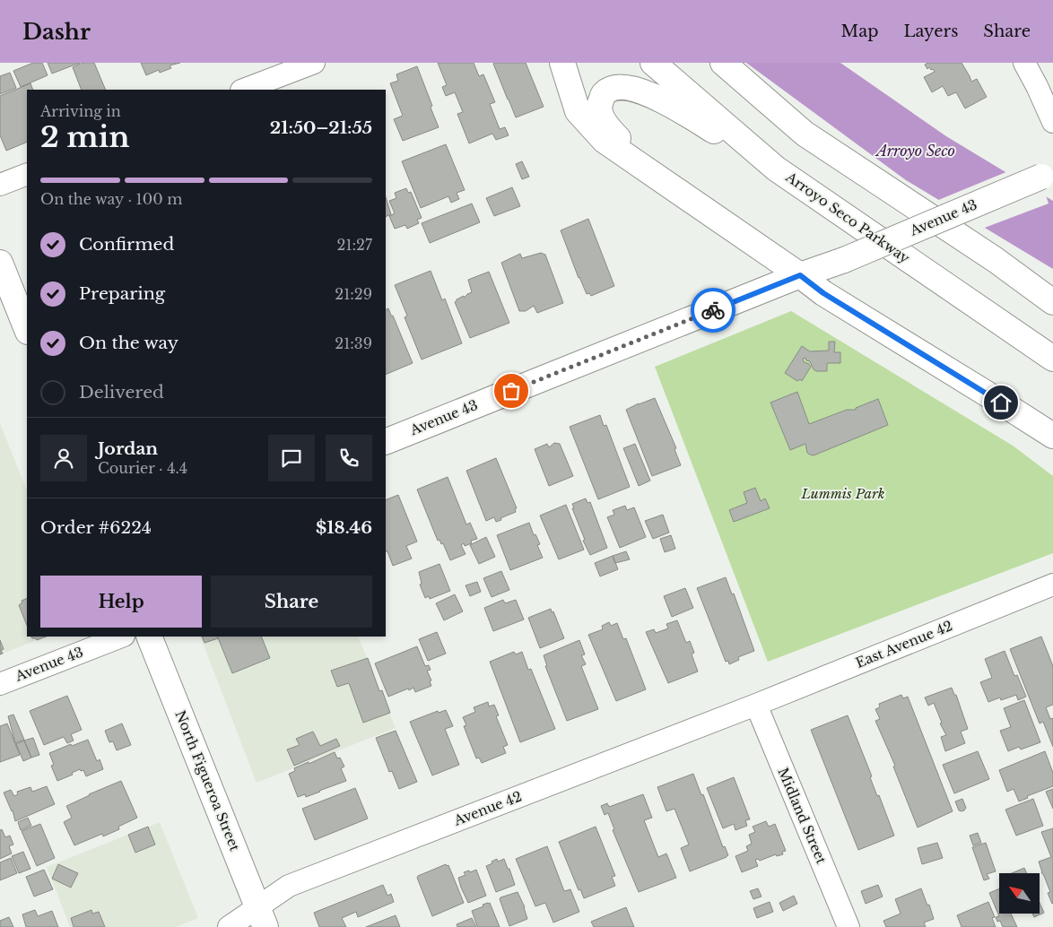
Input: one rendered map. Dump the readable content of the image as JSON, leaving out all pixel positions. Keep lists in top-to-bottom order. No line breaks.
{"streets":{"main road":["Arroyo Seco Parkway","Avenue 43","North Figueroa Street"],"street":["East Avenue 42","Avenue 42","Midland Street"]},"crossings":[["East Avenue 42","Avenue 42"],["East Avenue 42","Midland Street"],["North Figueroa Street","Avenue 42"],["Avenue 42","Midland Street"]],"water":["Arroyo Seco"],"parks":["Lummis Park"],"north":"top left","page":{"header":"Dashr","nav":["Map","Layers","Share"],"heading":["2 min","Arriving in","21:50–21:55"],"panel":["Jordan","Courier · 4.4","Order #6224","$18.46"],"bar":"On the way · 100 m","list":[["Confirmed","21:27"],["Preparing","21:29"],["On the way","21:39"],"Delivered"],"buttons":["Help","Share"]}}
